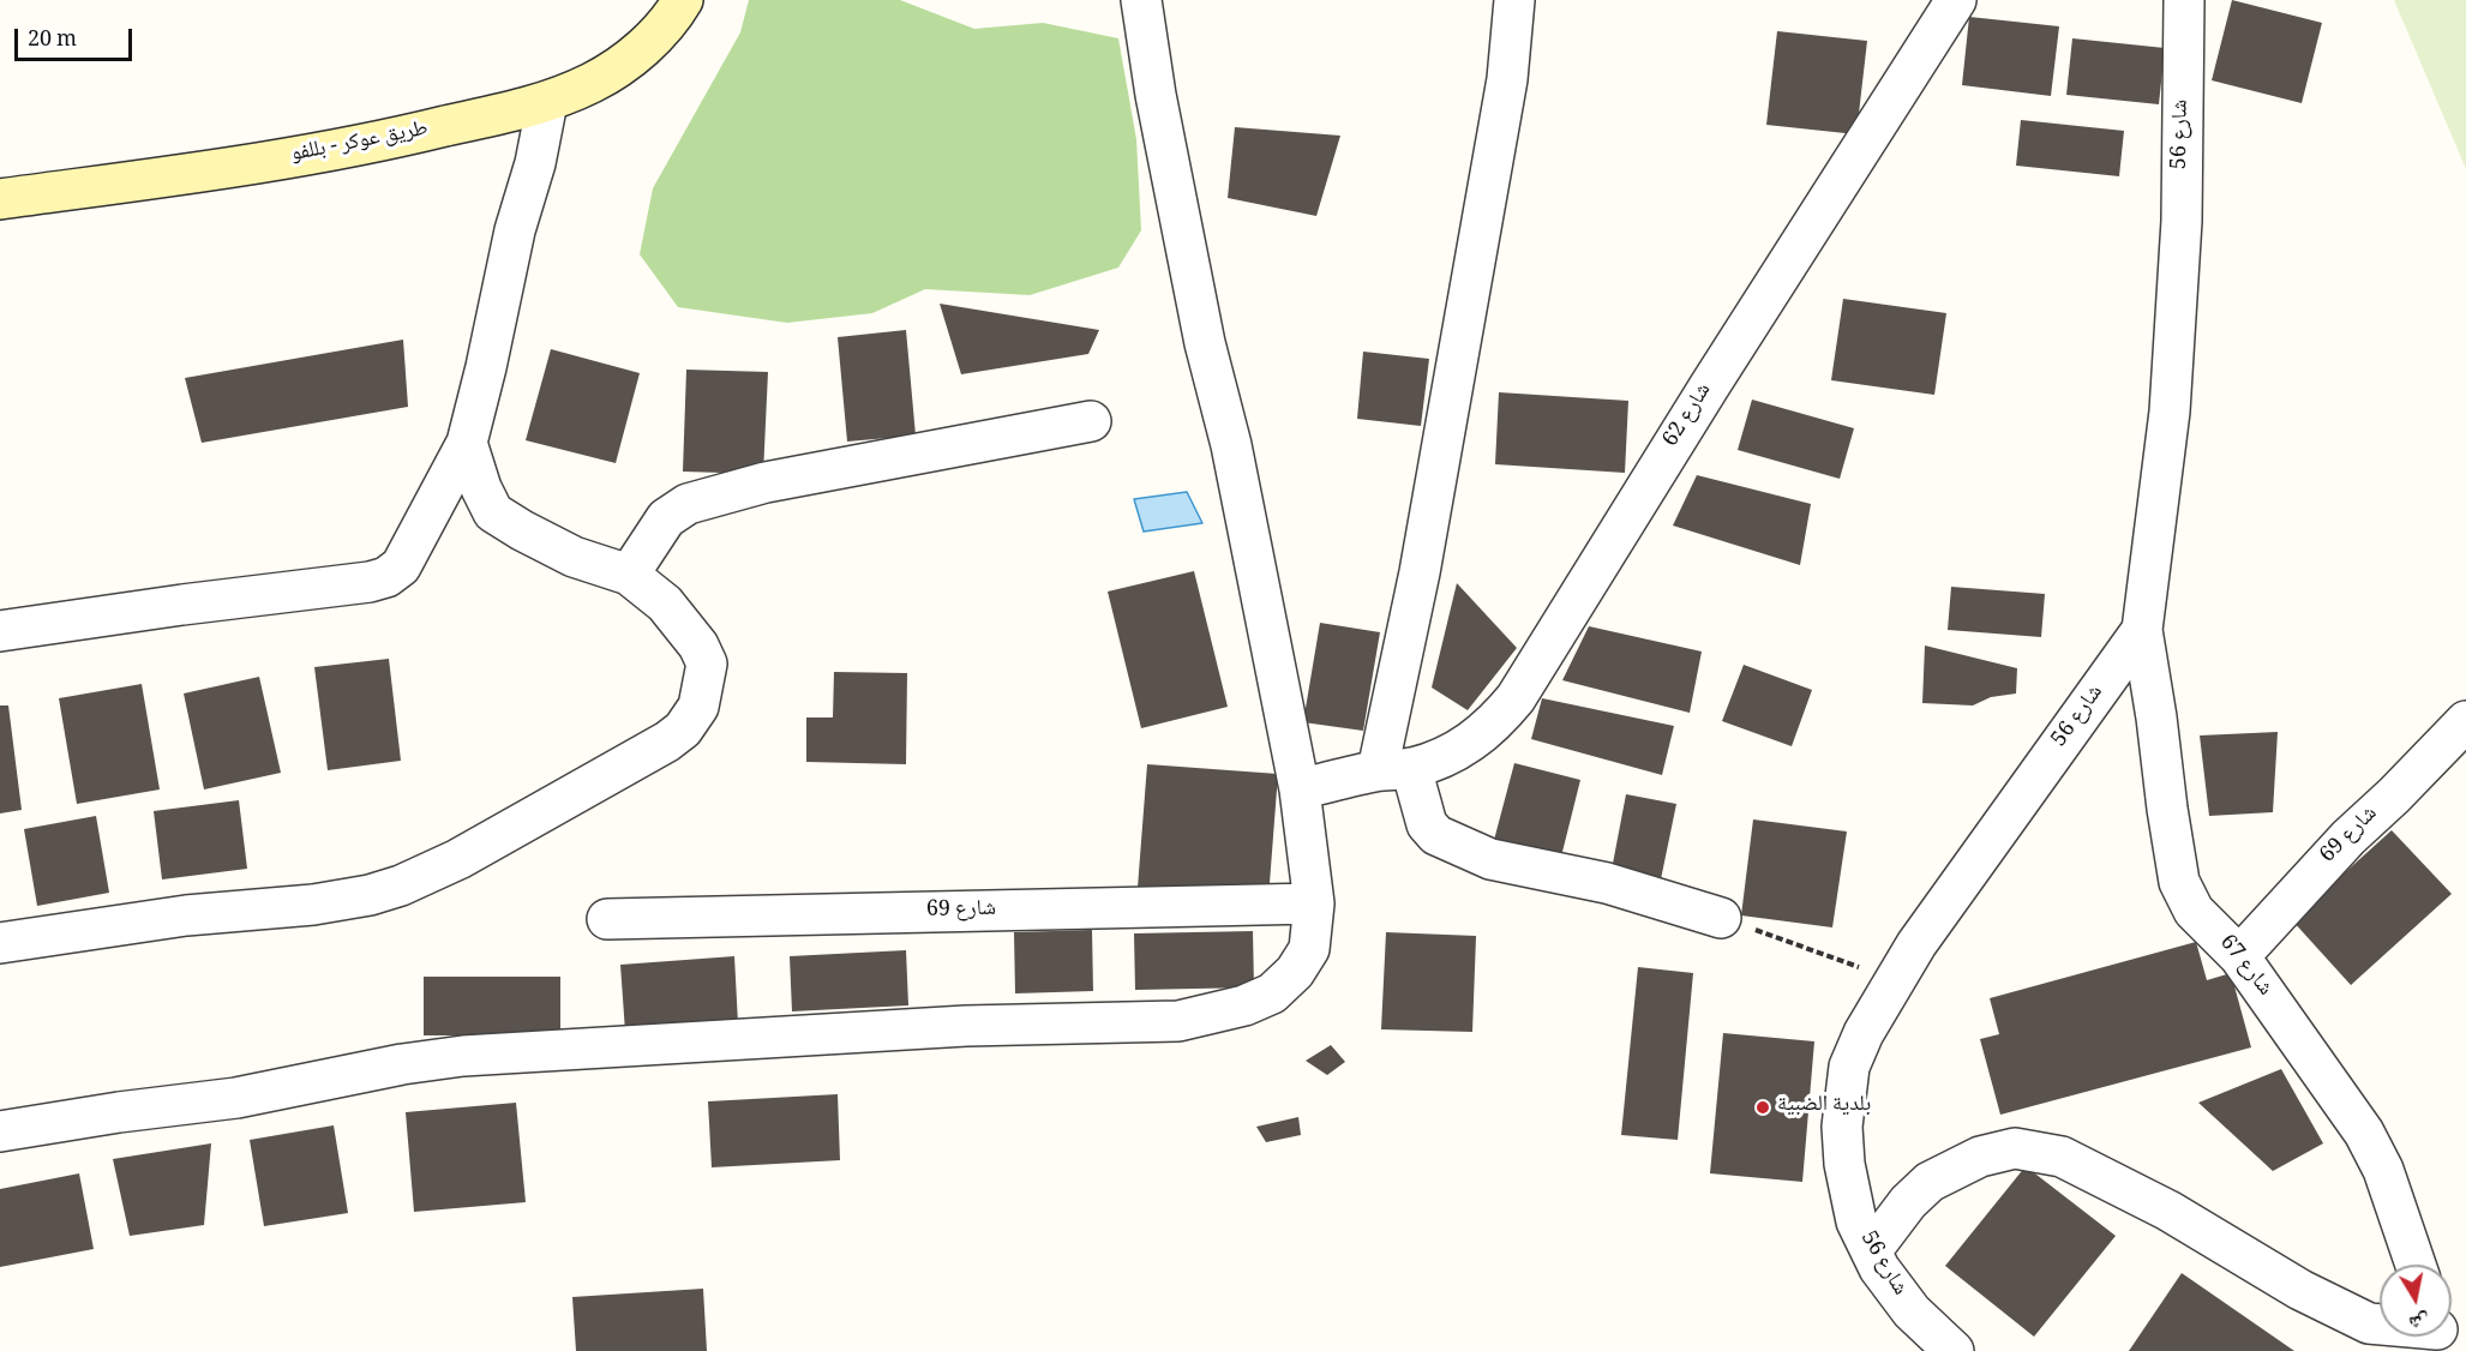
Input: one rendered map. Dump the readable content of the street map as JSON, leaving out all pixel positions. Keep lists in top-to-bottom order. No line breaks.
{"streets":{"street":["شارع 56","طريق عوكر - بللفو","شارع 62","شارع 69","شارع 67"]},"crossings":[["شارع 56","شارع 67"],["شارع 69","شارع 67"]],"places":["بلدية الضبية"],"scale_bar":"20 m","north":"bottom"}
